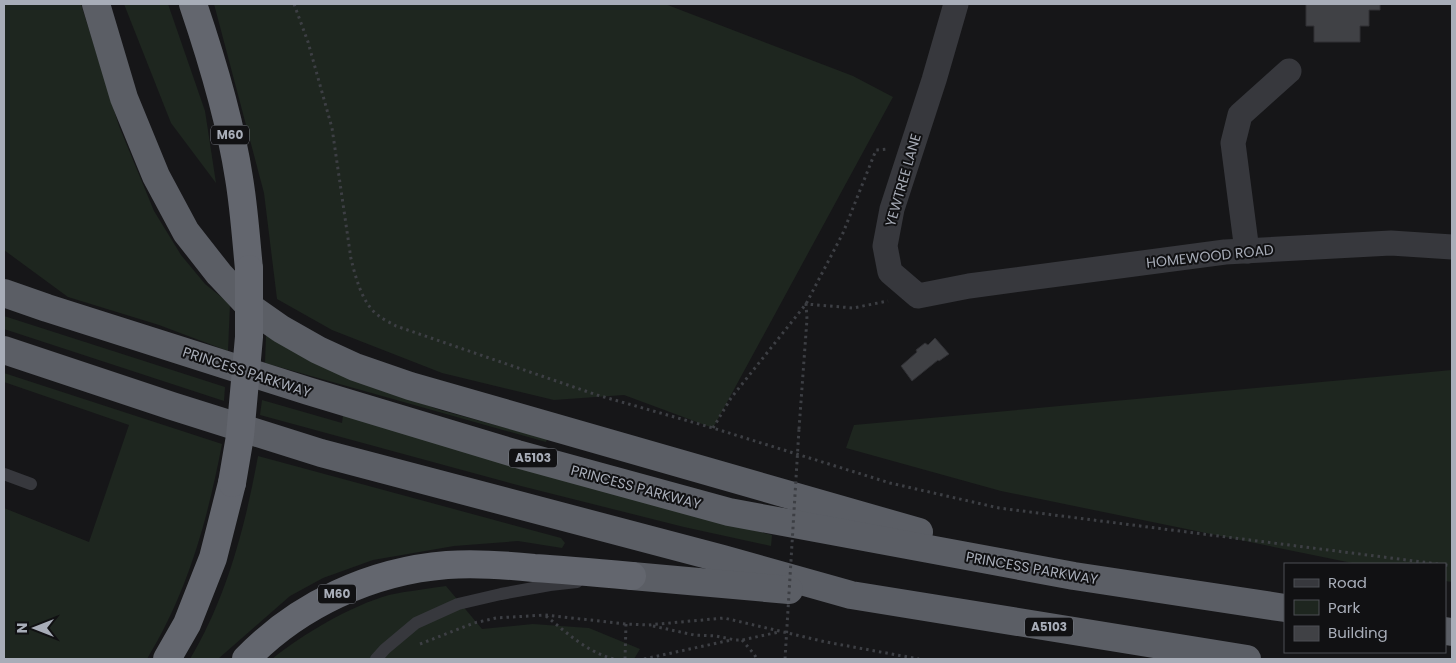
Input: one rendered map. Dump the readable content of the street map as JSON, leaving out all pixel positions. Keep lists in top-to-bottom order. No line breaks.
{"streets":{"highway":["M60","PRINCESS PARKWAY","A5103"],"street":["YEWTREE LANE","HOMEWOOD ROAD"]},"crossings":[["YEWTREE LANE","HOMEWOOD ROAD"]],"legend":["Road","Park","Building"],"north":"left"}
